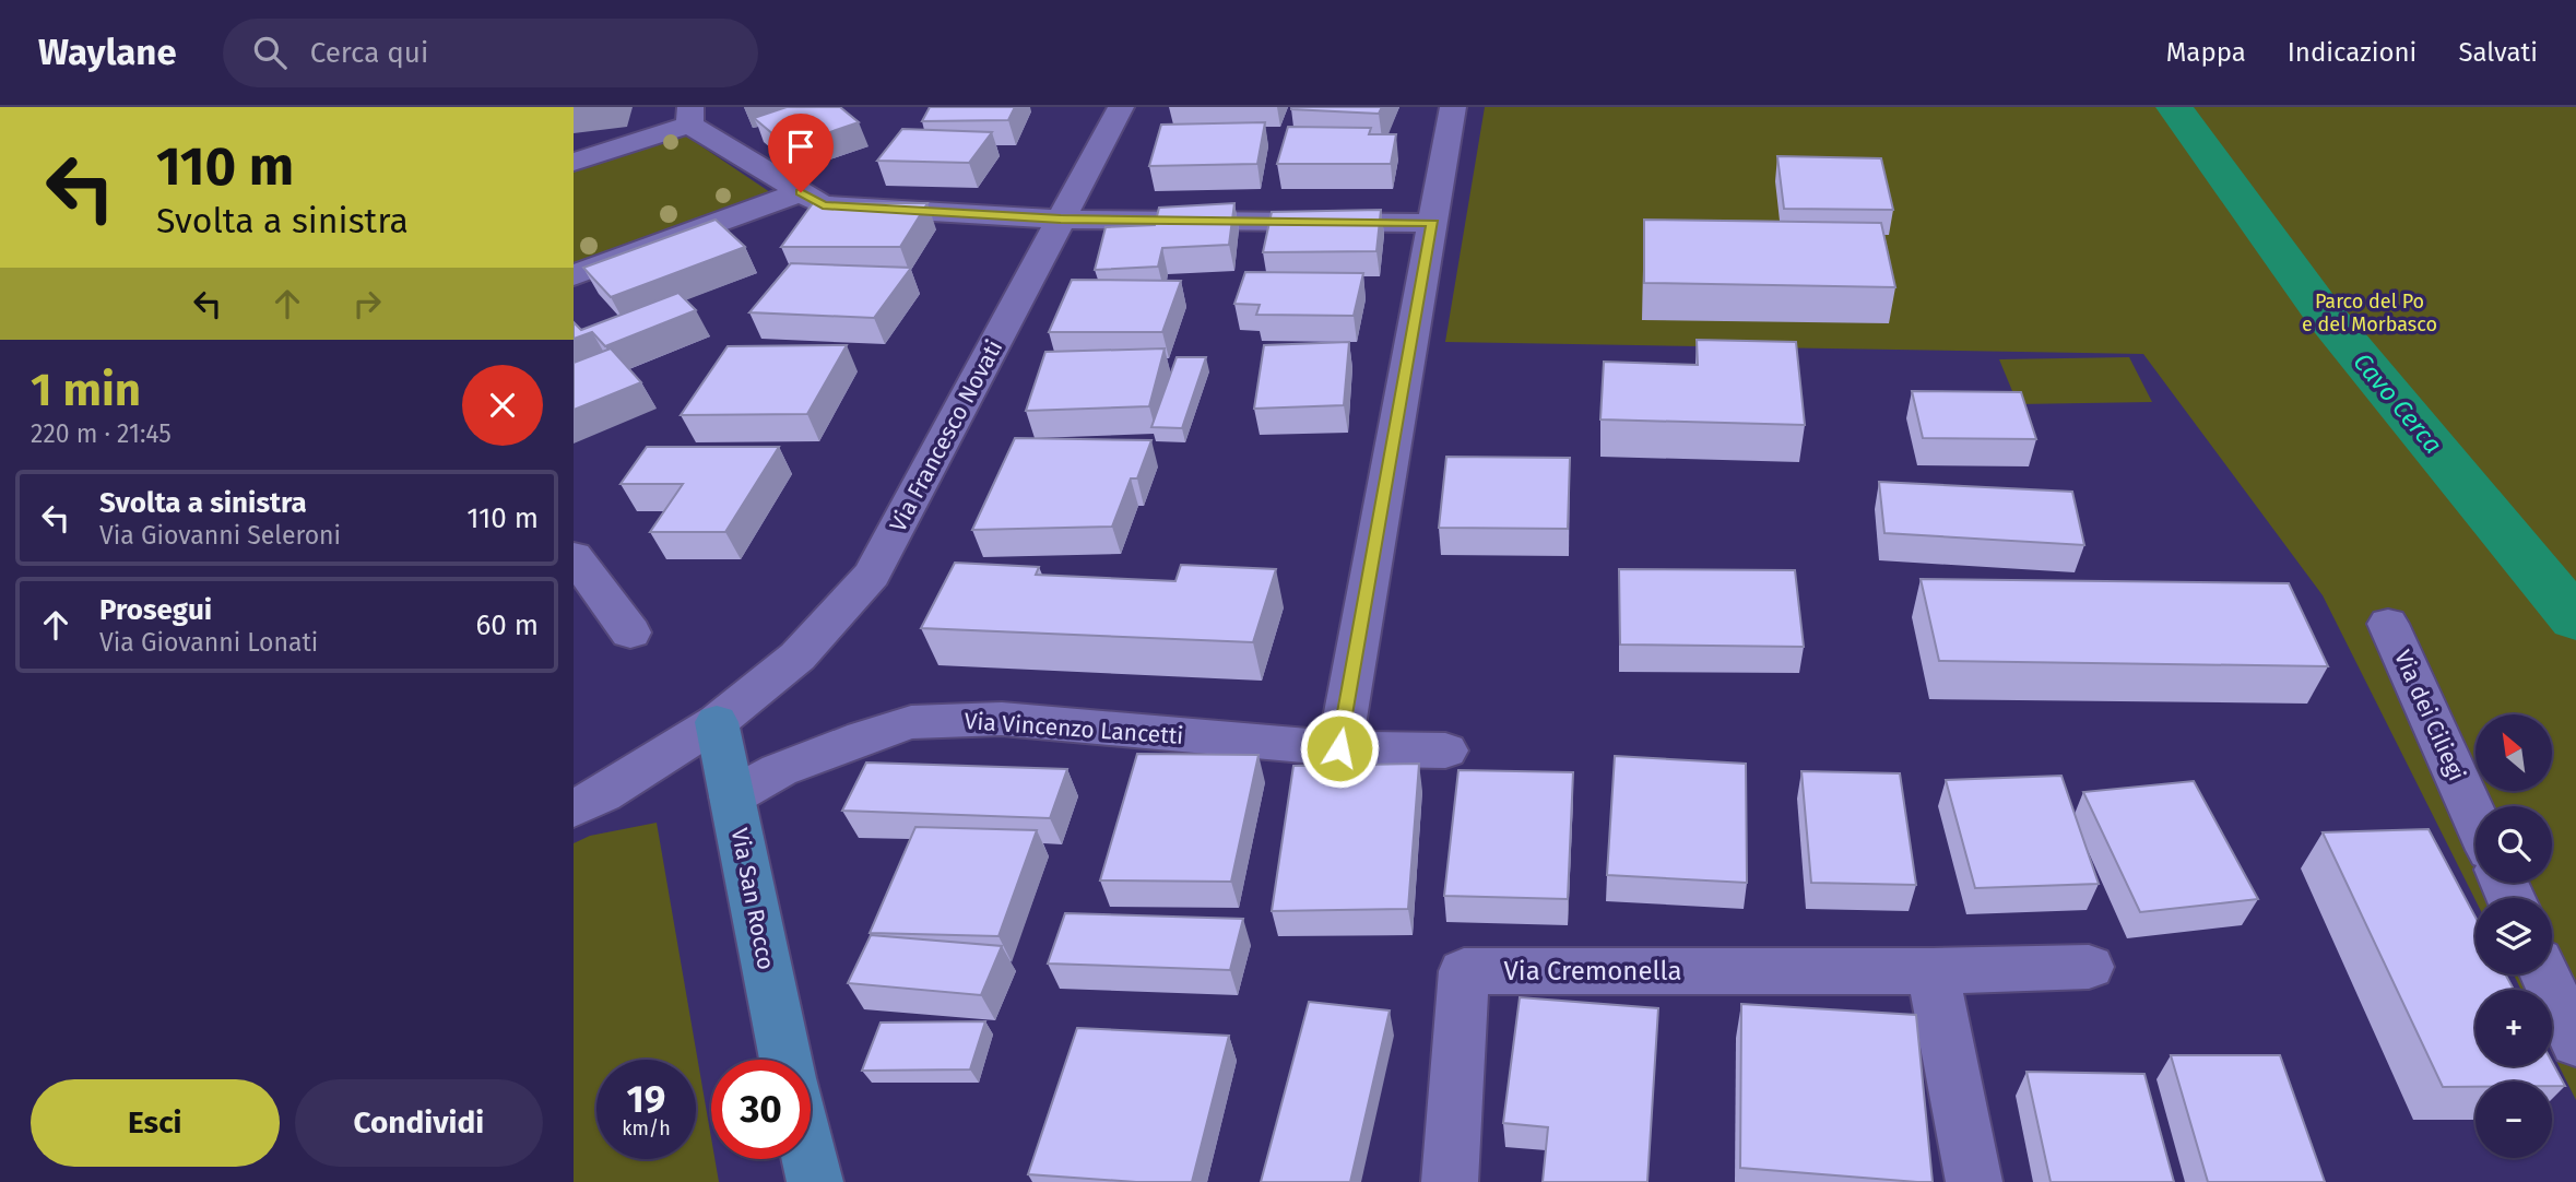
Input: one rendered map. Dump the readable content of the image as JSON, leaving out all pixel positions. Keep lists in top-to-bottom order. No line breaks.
{"streets":{"main road":["Via San Rocco"],"street":["Via Francesco Novati","Via dei Ciliegi","Via Vincenzo Lancetti","Via Cremonella"]},"crossings":[["Via Francesco Novati","Via San Rocco"],["Via Vincenzo Lancetti","Via San Rocco"]],"water":["Cavo Cerca"],"parks":["Parco del Po e del Morbasco"],"north":"top left","page":{"header":"Waylane","search":"Cerca qui","nav":["Mappa","Indicazioni","Salvati"],"turn":["110 m","Svolta a sinistra"],"heading":["1 min","220 m · 21:45"],"list":[{"name":"Svolta a sinistra","note":"Via Giovanni Seleroni","value":"110 m"},{"name":"Prosegui","note":"Via Giovanni Lonati","value":"60 m"}],"map_buttons":["+","−"],"speed":"19 km/h","limit":"30","buttons":["Esci","Condividi"]}}
